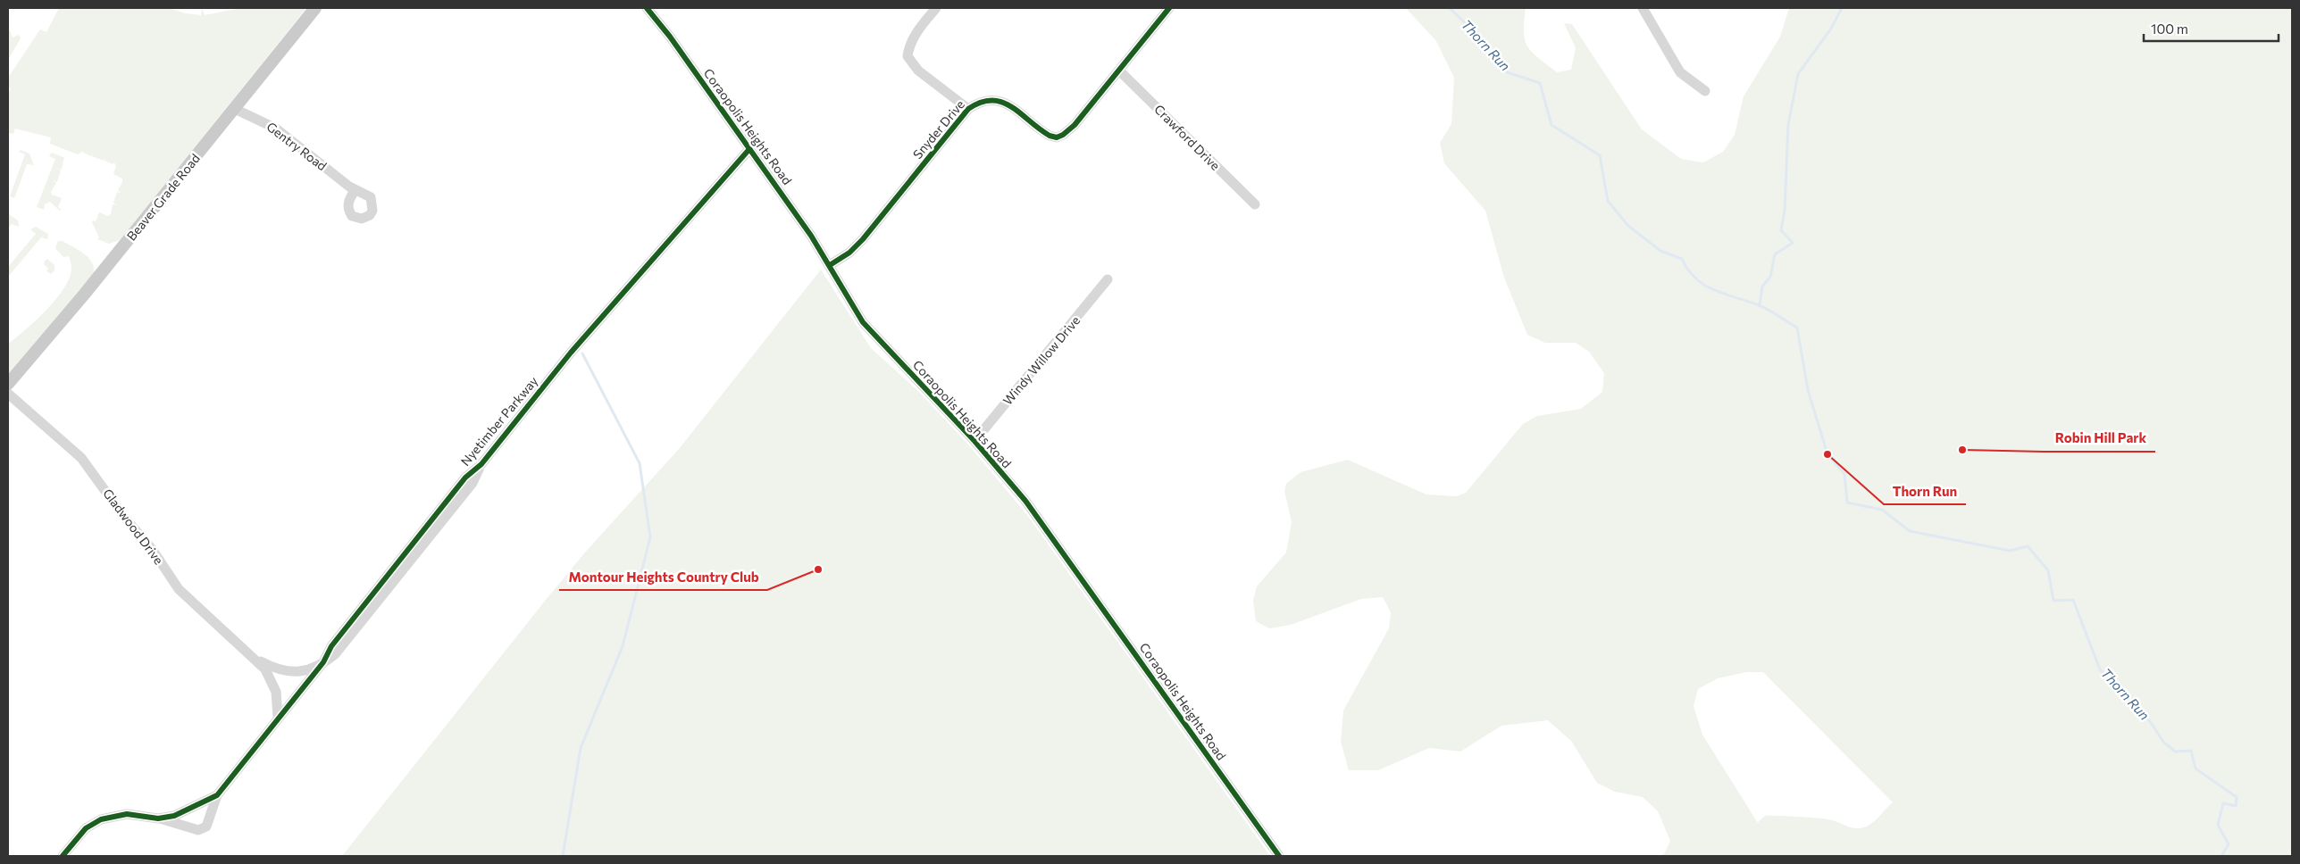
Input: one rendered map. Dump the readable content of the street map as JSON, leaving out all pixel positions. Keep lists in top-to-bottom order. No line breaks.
{"streets":{"main road":["Beaver Grade Road"],"street":["Coraopolis Heights Road","Snyder Drive","Crawford Drive","Gentry Road","Windy Willow Drive","Nyetimber Parkway","Gladwood Drive"]},"crossings":[["Coraopolis Heights Road","Snyder Drive"],["Coraopolis Heights Road","Windy Willow Drive"],["Coraopolis Heights Road","Nyetimber Parkway"],["Snyder Drive","Crawford Drive"],["Gentry Road","Beaver Grade Road"],["Nyetimber Parkway","Gladwood Drive"]],"water":["Thorn Run"],"places":["Robin Hill Park","Thorn Run","Montour Heights Country Club"],"scale_bar":"100 m"}
